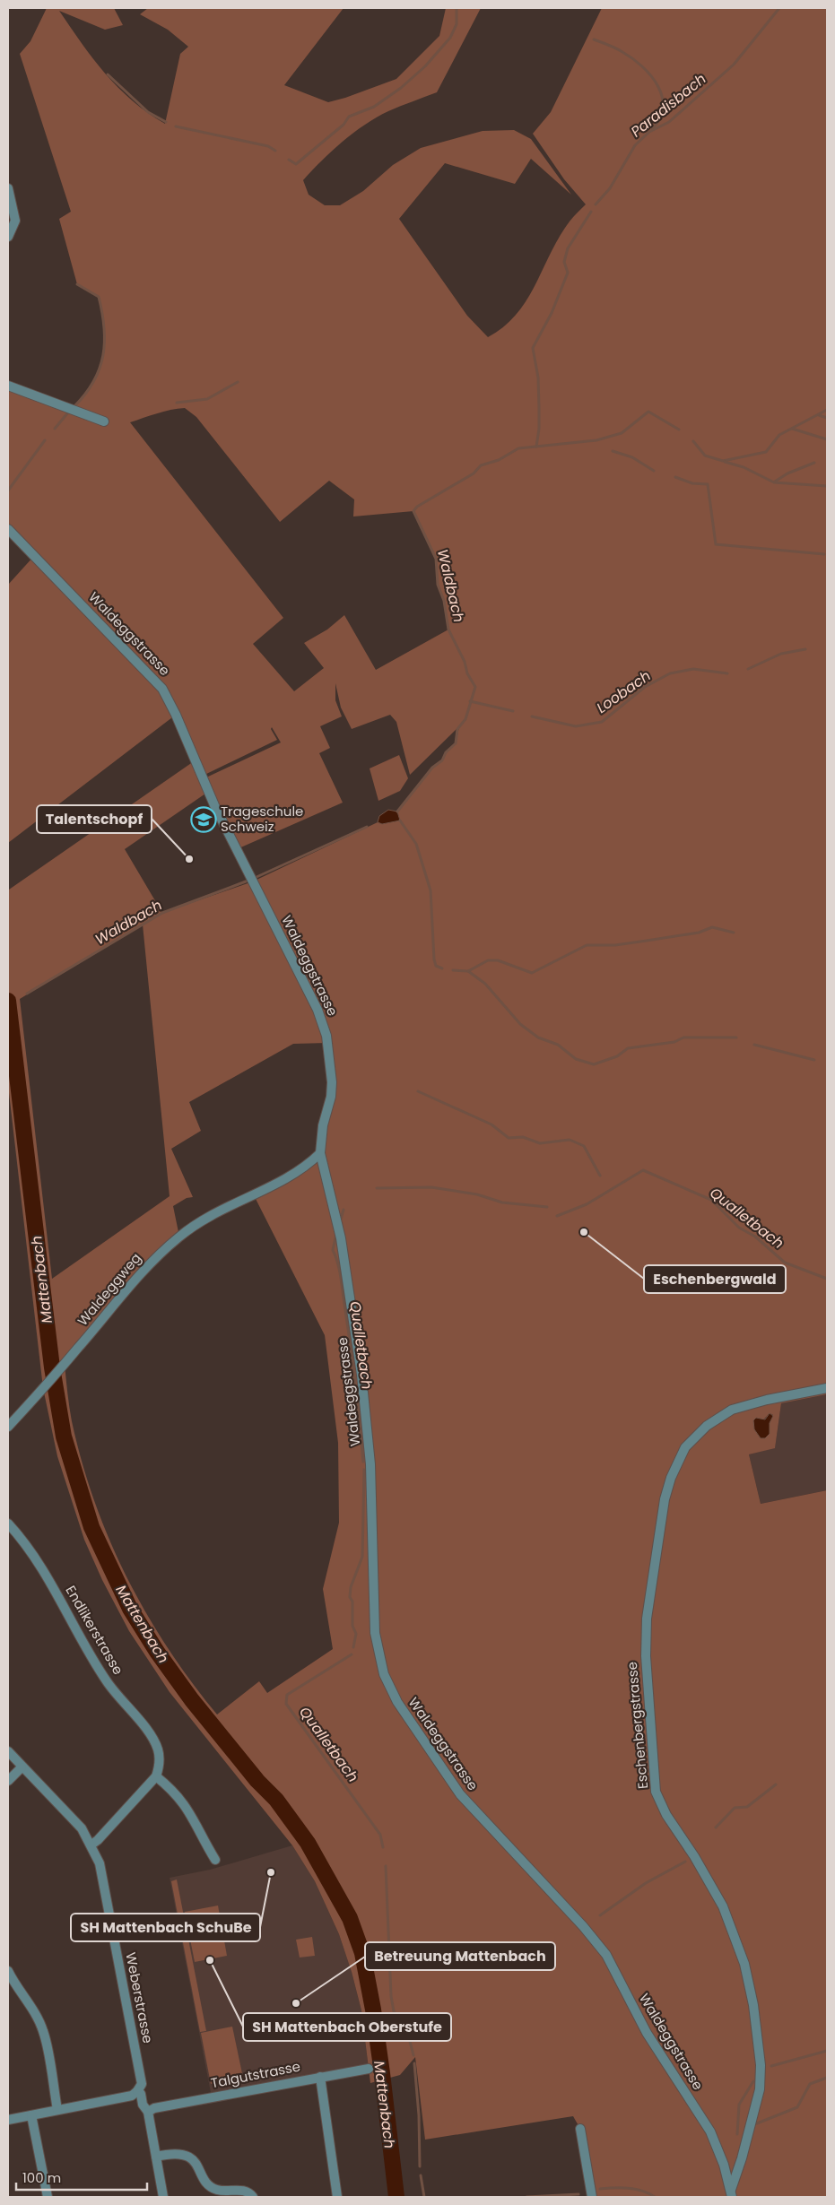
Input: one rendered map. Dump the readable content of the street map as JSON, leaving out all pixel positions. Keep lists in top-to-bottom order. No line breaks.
{"streets":{"street":["Waldeggstrasse","Waldeggweg","Endlikerstrasse","Eschenbergstrasse","Weberstrasse","Talgutstrasse"]},"crossings":[["Waldeggstrasse","Waldeggweg"],["Waldeggstrasse","Eschenbergstrasse"]],"water":["Paradisbach","Waldbach","Loobach","Qualletbach","Mattenbach"],"places":{"school or university":["Trageschule Schweiz"],"other":["Talentschopf","Eschenbergwald","SH Mattenbach SchuBe","SH Mattenbach Oberstufe","Betreuung Mattenbach"]},"scale_bar":"100 m"}
